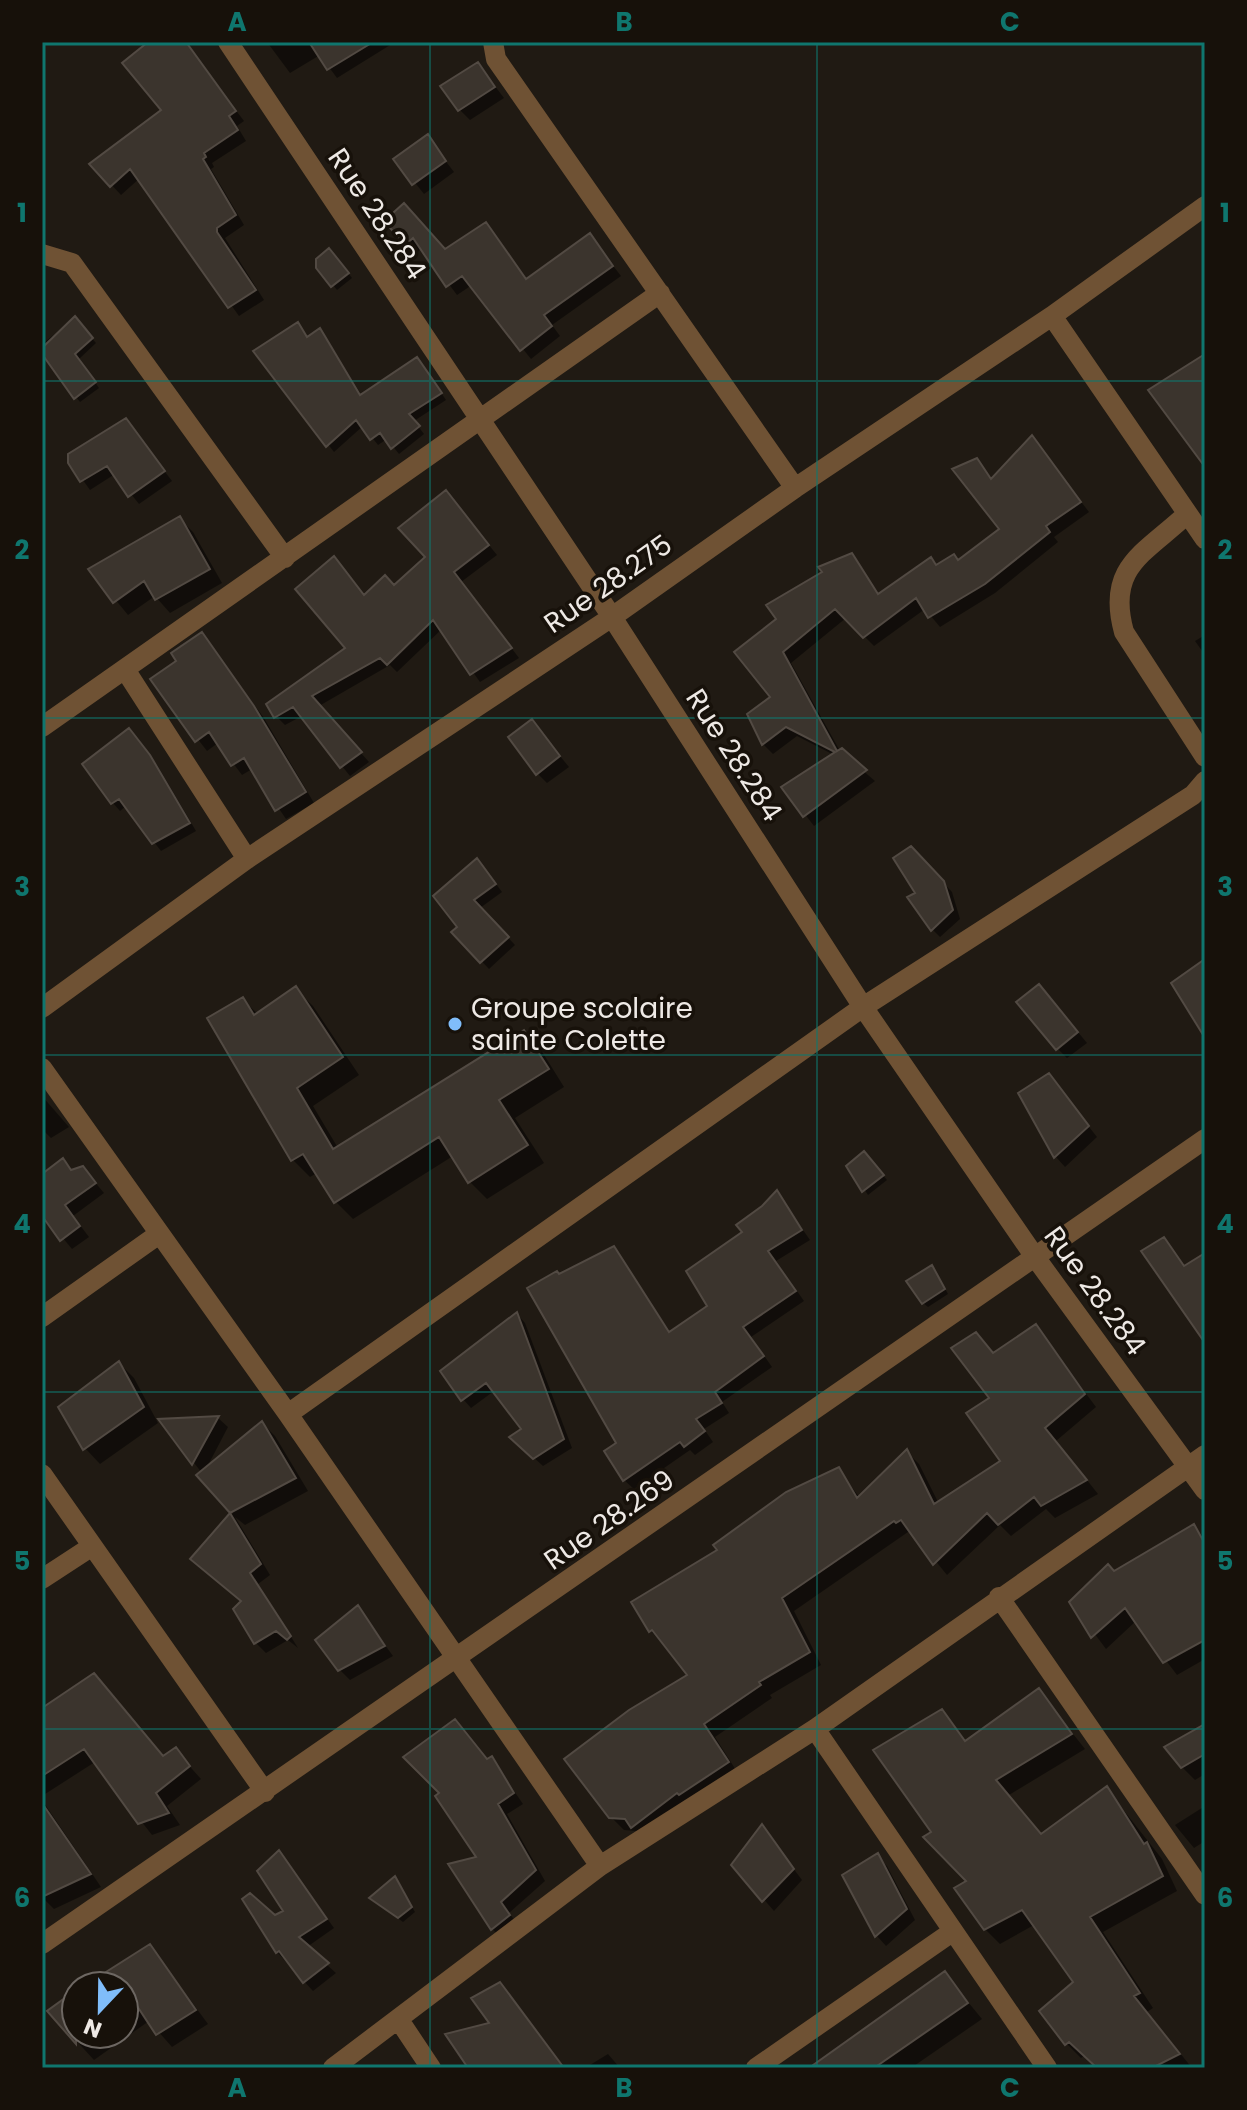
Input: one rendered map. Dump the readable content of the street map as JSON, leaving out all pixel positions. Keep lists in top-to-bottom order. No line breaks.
{"streets":{"street":["Rue 28.284","Rue 28.275","Rue 28.269"]},"crossings":[["Rue 28.284","Rue 28.275"],["Rue 28.284","Rue 28.269"]],"places":["Groupe scolaire sainte Colette"],"north":"bottom","grid":{"columns":["A","B","C"],"rows":["1","2","3","4","5","6"]}}
